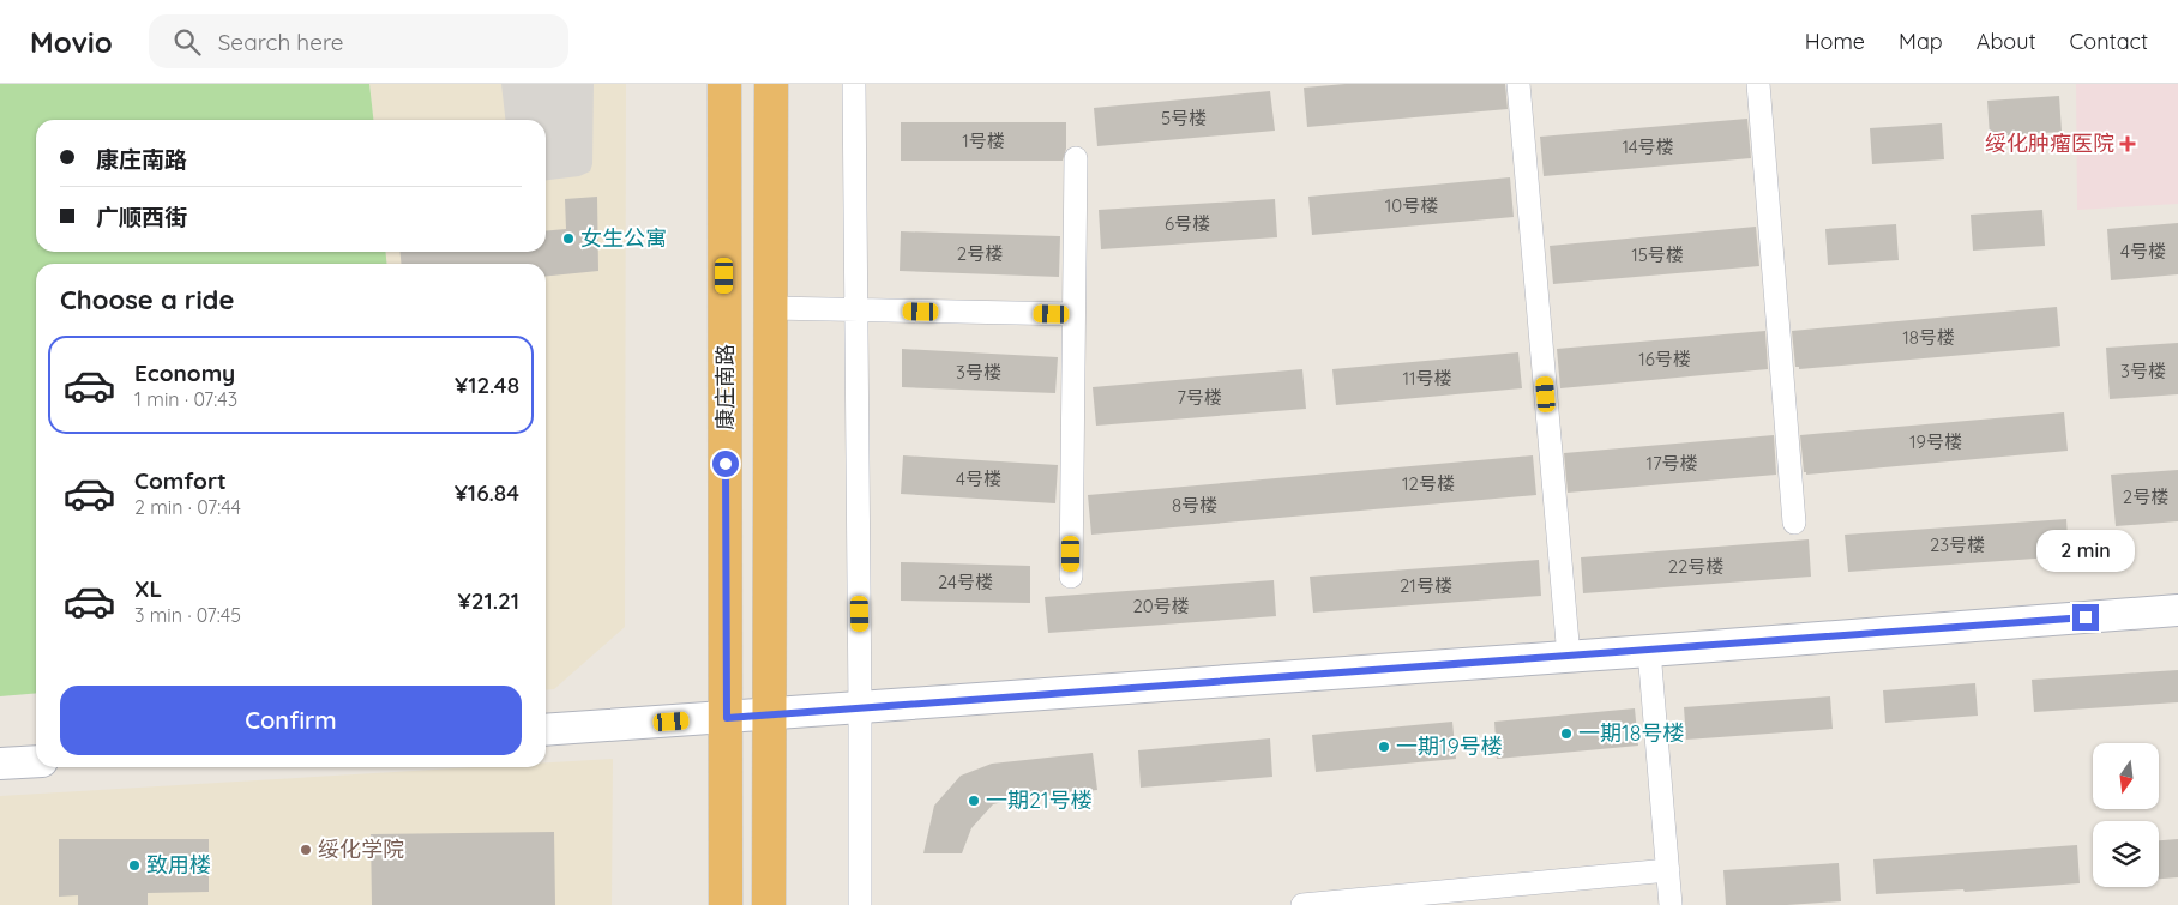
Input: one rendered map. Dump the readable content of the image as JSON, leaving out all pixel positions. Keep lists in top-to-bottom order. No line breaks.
{"streets":{"highway":["康庄南路"]},"places":{"health":["绥化肿瘤医院"],"other":["女生公寓","一期18号楼","一期19号楼","一期21号楼","绥化学院","致用楼"]},"house_numbers":["5号楼","1号楼","14号楼","10号楼","6号楼","4号楼","2号楼","15号楼","18号楼","16号楼","3号楼","3号楼","11号楼","7号楼","19号楼","17号楼","4号楼","12号楼","2号楼","8号楼","23号楼","22号楼","24号楼","21号楼","20号楼"],"north":"bottom","page":{"header":"Movio","search":"Search here","nav":["Home","Map","About","Contact"],"banner":["康庄南路","广顺西街"],"heading":"Choose a ride","list":[{"name":"Economy","note":"1 min · 07:43","value":"¥12.48"},{"name":"Comfort","note":"2 min · 07:44","value":"¥16.84"},{"name":"XL","note":"3 min · 07:45","value":"¥21.21"}],"bubble":"2 min","buttons":"Confirm"}}
